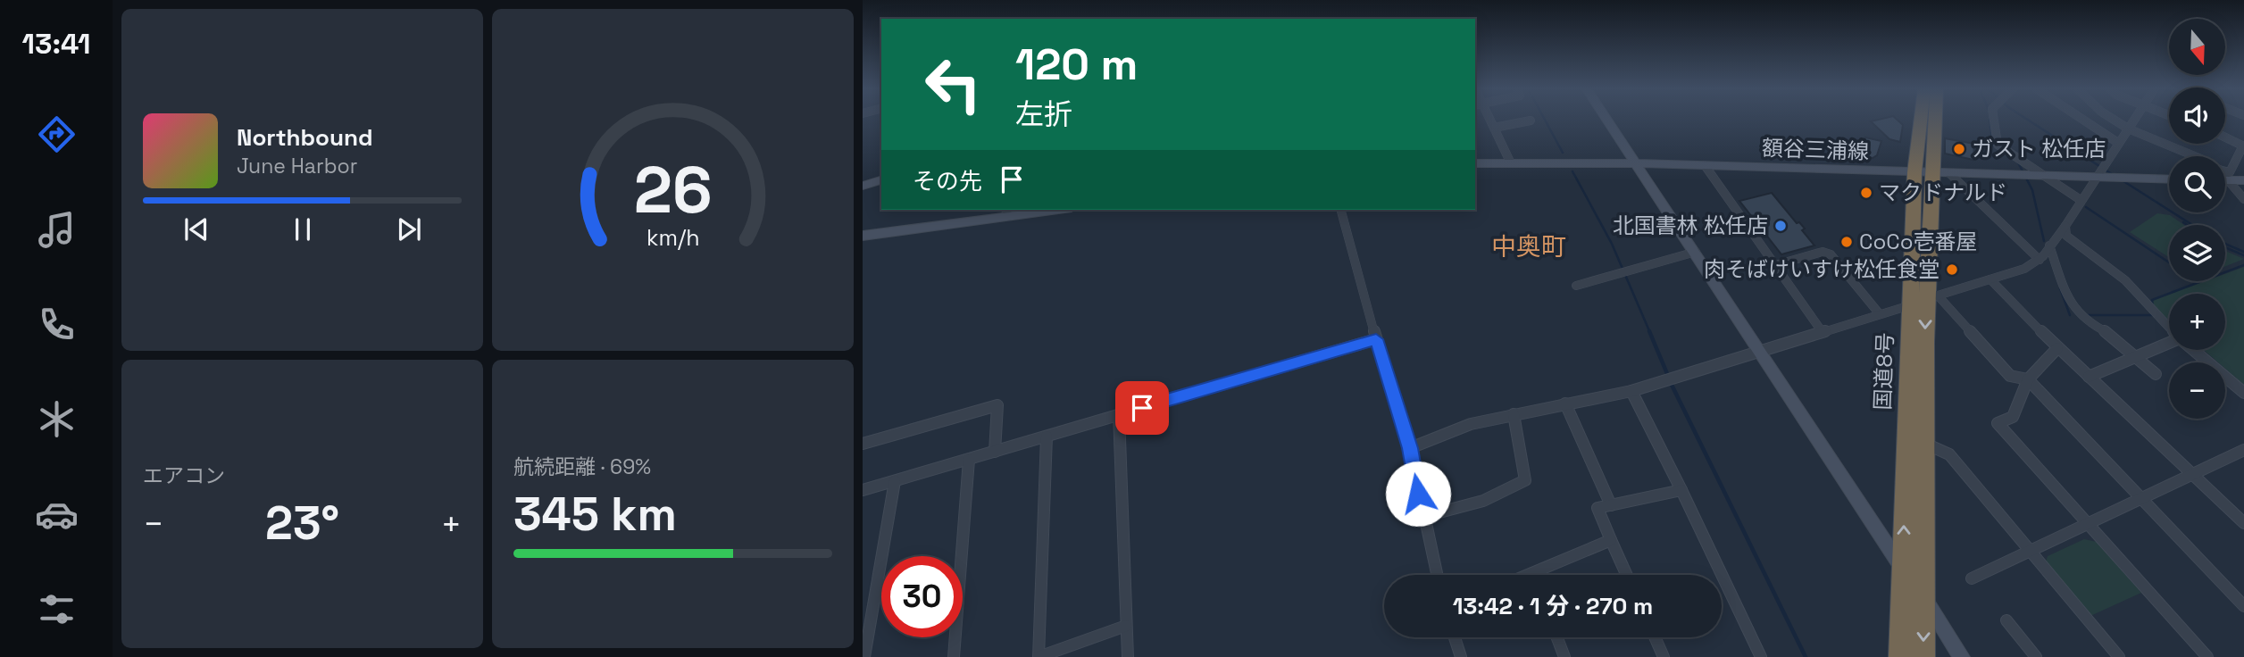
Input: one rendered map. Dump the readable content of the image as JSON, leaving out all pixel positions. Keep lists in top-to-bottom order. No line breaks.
{"streets":{"highway":["国道8号"],"street":["額谷三浦線"]},"crossings":[["額谷三浦線","国道8号"]],"districts":["中奥町"],"places":["ガスト 松任店","マクドナルド","北国書林 松任店","CoCo壱番屋","肉そばけいすけ松任食堂"],"north":"bottom","page":{"tabs":"13:41","map_buttons":["+","−"],"turn":["120 m","左折"],"song":["Northbound","June Harbor"],"then":"その先","tile":["エアコン",["航続距離 · 69%","345 km"]],"heat":["−","23°","+"],"limit":"30","trip":"13:42 · 1 分 · 270 m","gauge":["26","km/h"]}}
